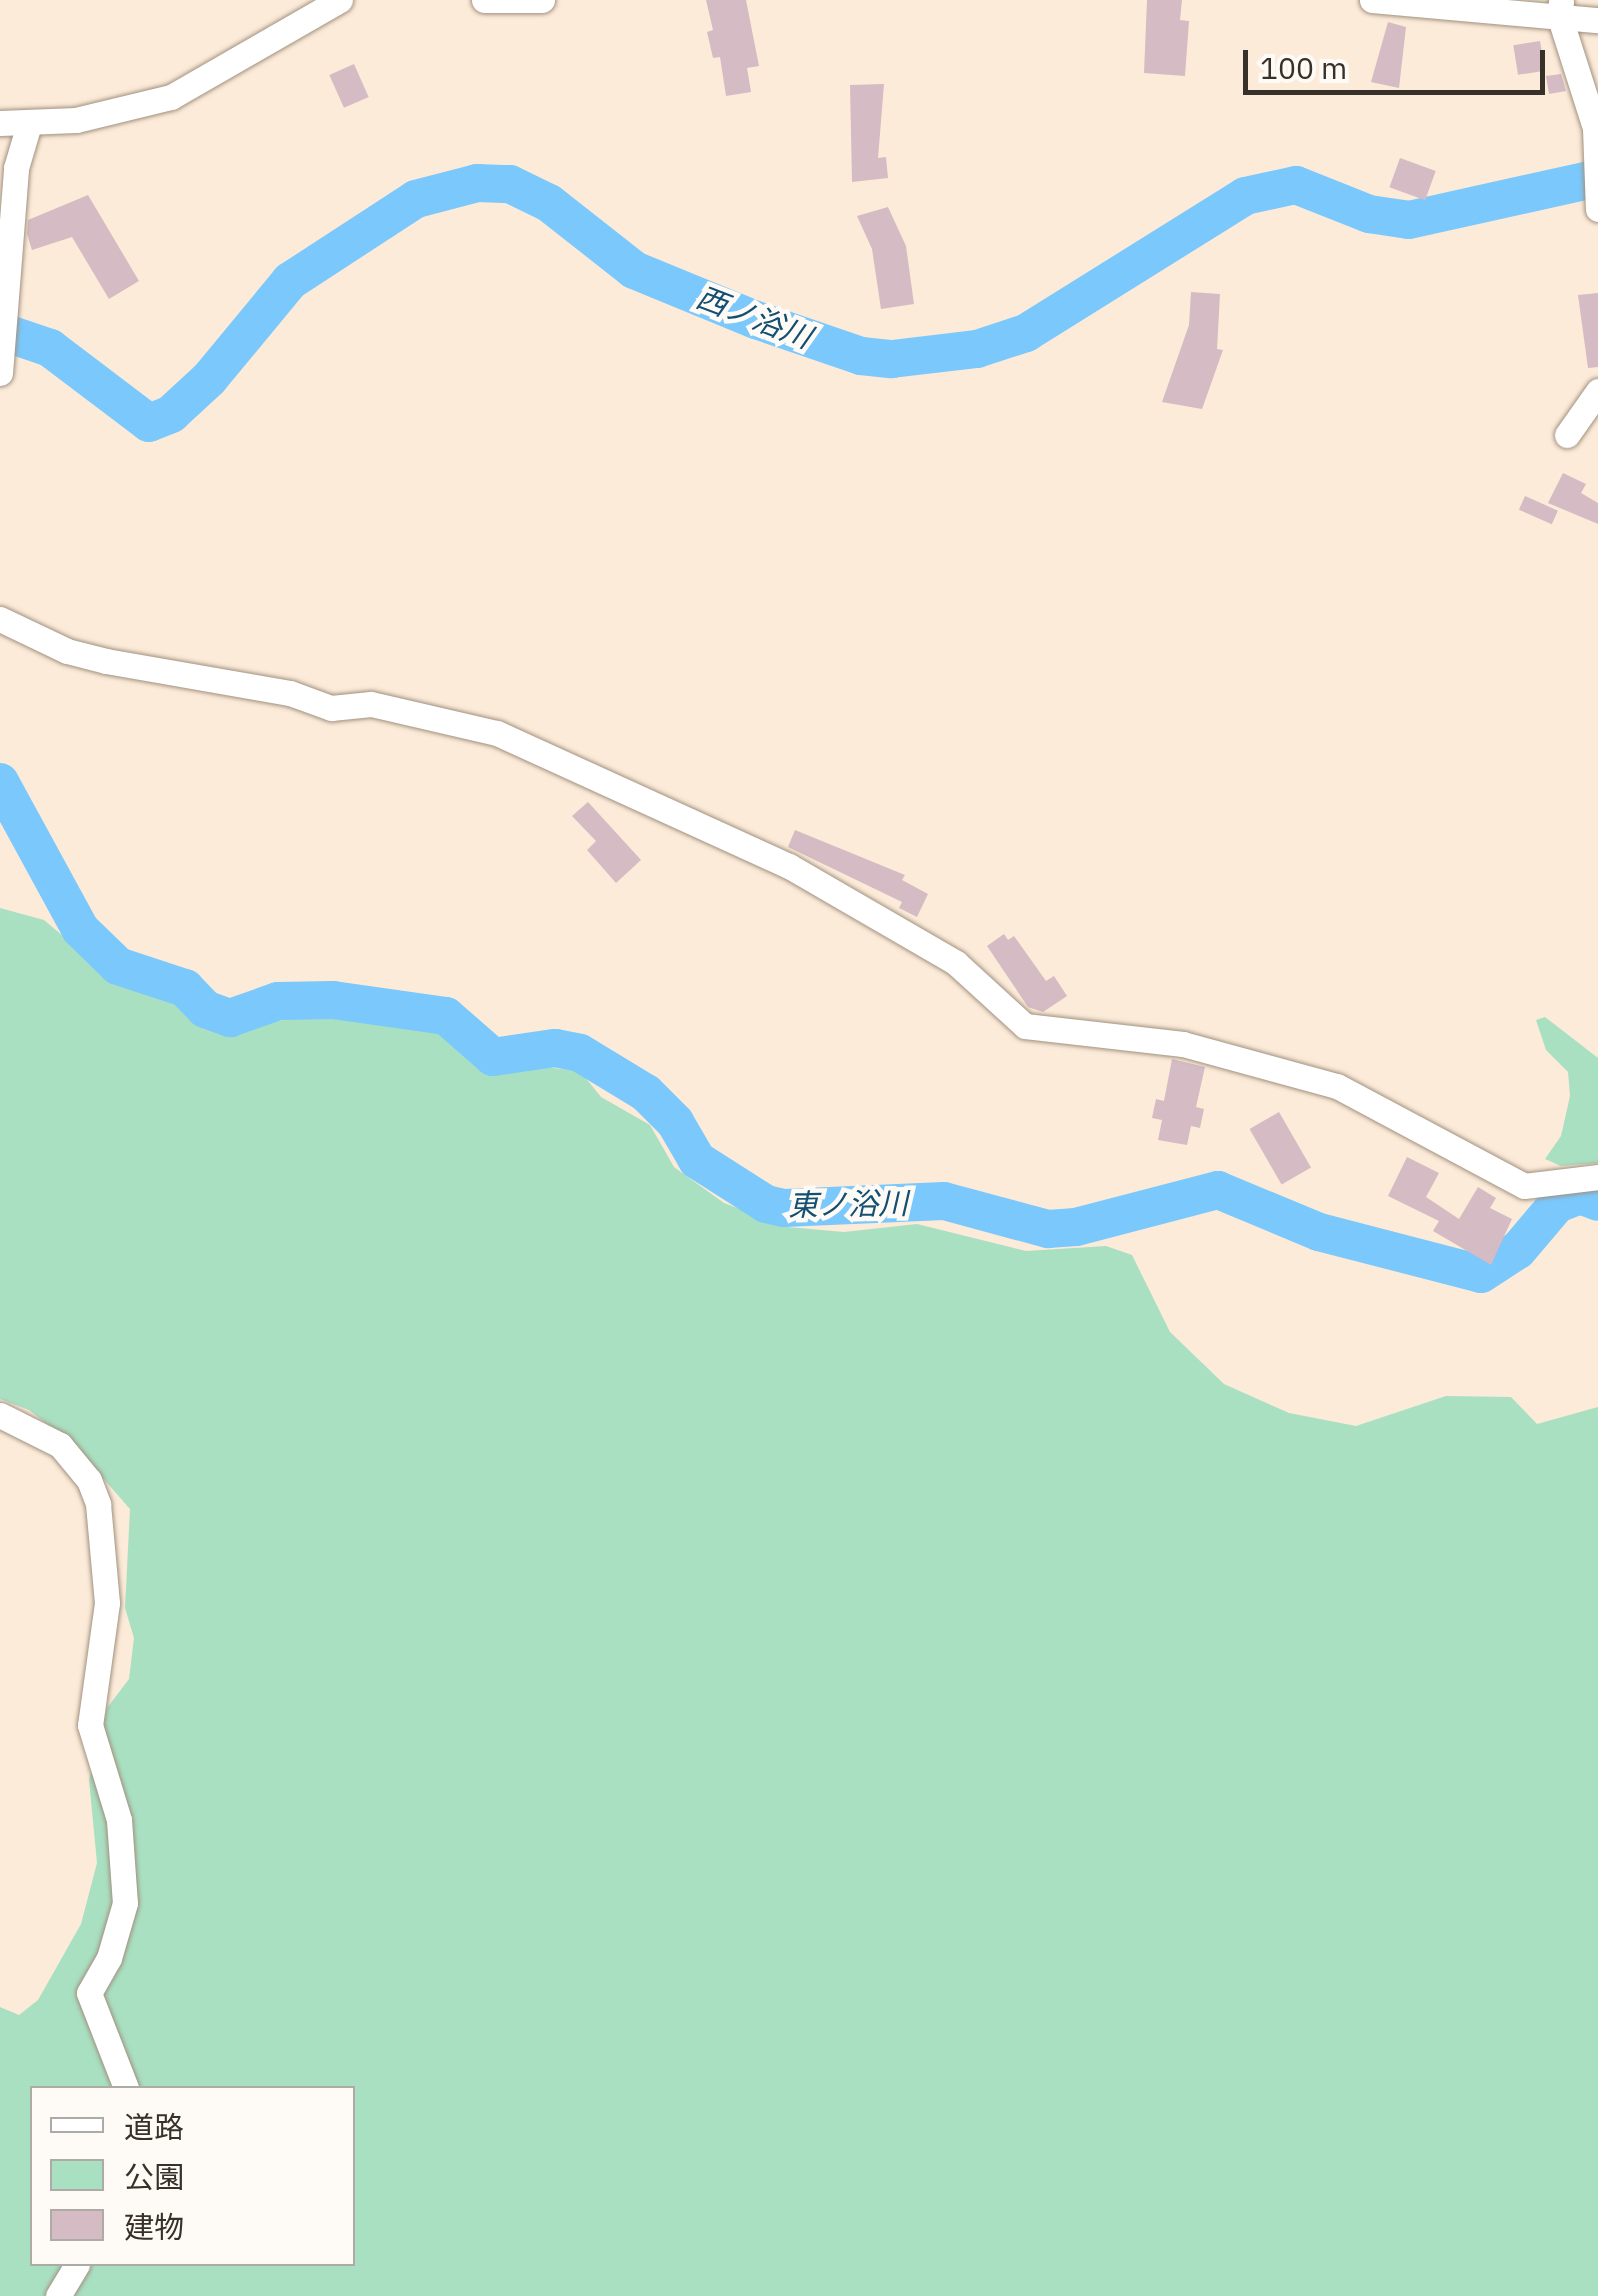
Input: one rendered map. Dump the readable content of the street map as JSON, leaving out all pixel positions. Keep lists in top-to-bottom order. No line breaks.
{"water":["西ノ浴川","東ノ浴川"],"legend":["道路","公園","建物"],"scale_bar":"100 m"}
